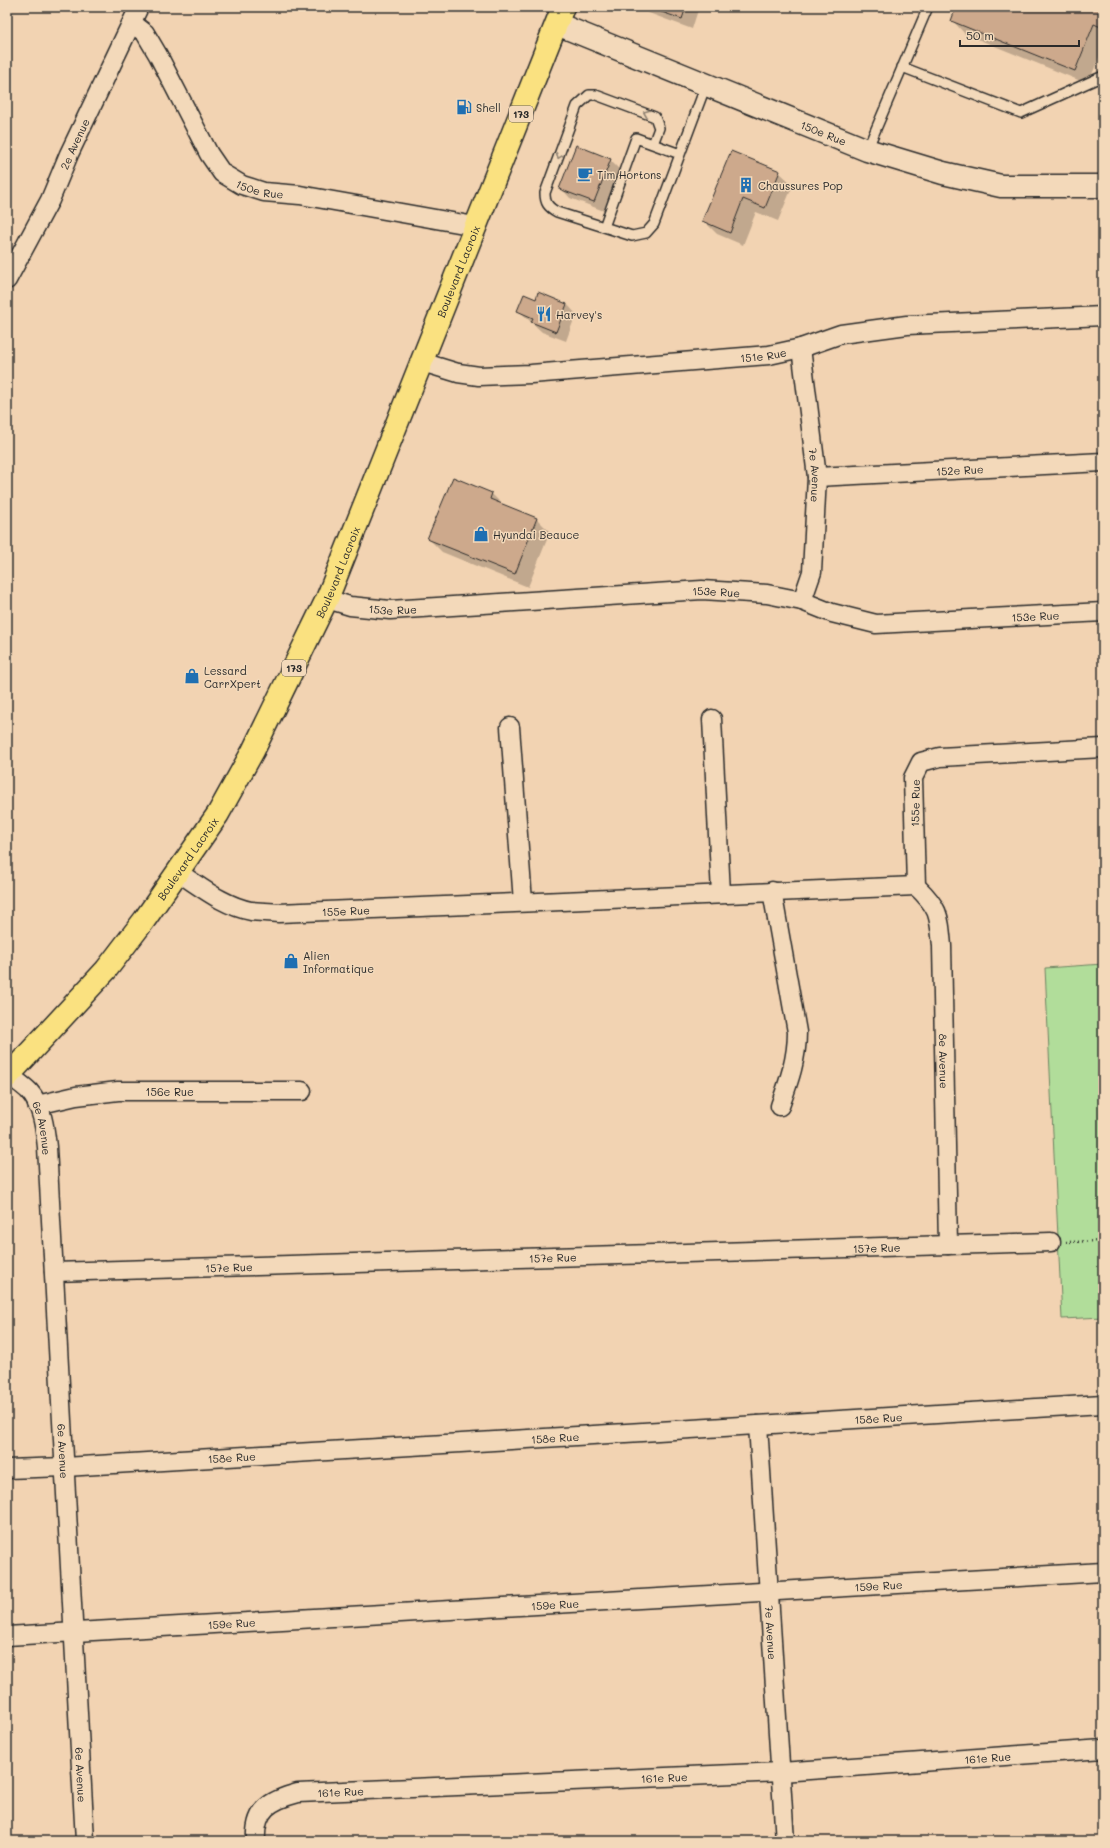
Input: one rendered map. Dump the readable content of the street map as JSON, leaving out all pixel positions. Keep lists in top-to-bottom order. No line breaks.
{"streets":{"main road":["173","Boulevard Lacroix"],"street":["150e Rue","2e Avenue","151e Rue","152e Rue","7e Avenue","153e Rue","155e Rue","8e Avenue","156e Rue","6e Avenue","157e Rue","158e Rue","159e Rue","161e Rue"]},"crossings":[["150e Rue","2e Avenue"],["150e Rue","Boulevard Lacroix"],["Boulevard Lacroix","151e Rue"],["Boulevard Lacroix","153e Rue"],["Boulevard Lacroix","155e Rue"],["Boulevard Lacroix","6e Avenue"],["151e Rue","7e Avenue"],["152e Rue","7e Avenue"],["7e Avenue","153e Rue"],["7e Avenue","158e Rue"],["7e Avenue","159e Rue"],["7e Avenue","161e Rue"],["155e Rue","8e Avenue"],["8e Avenue","157e Rue"],["156e Rue","6e Avenue"],["6e Avenue","157e Rue"],["6e Avenue","158e Rue"],["6e Avenue","159e Rue"]],"places":{"fuel station":["Shell"],"cafe":["Tim Hortons"],"building":["Chaussures Pop"],"restaurant":["Harvey's"],"shop":["Hyundai Beauce","Lessard CarrXpert","Alien Informatique"]},"scale_bar":"50 m"}
